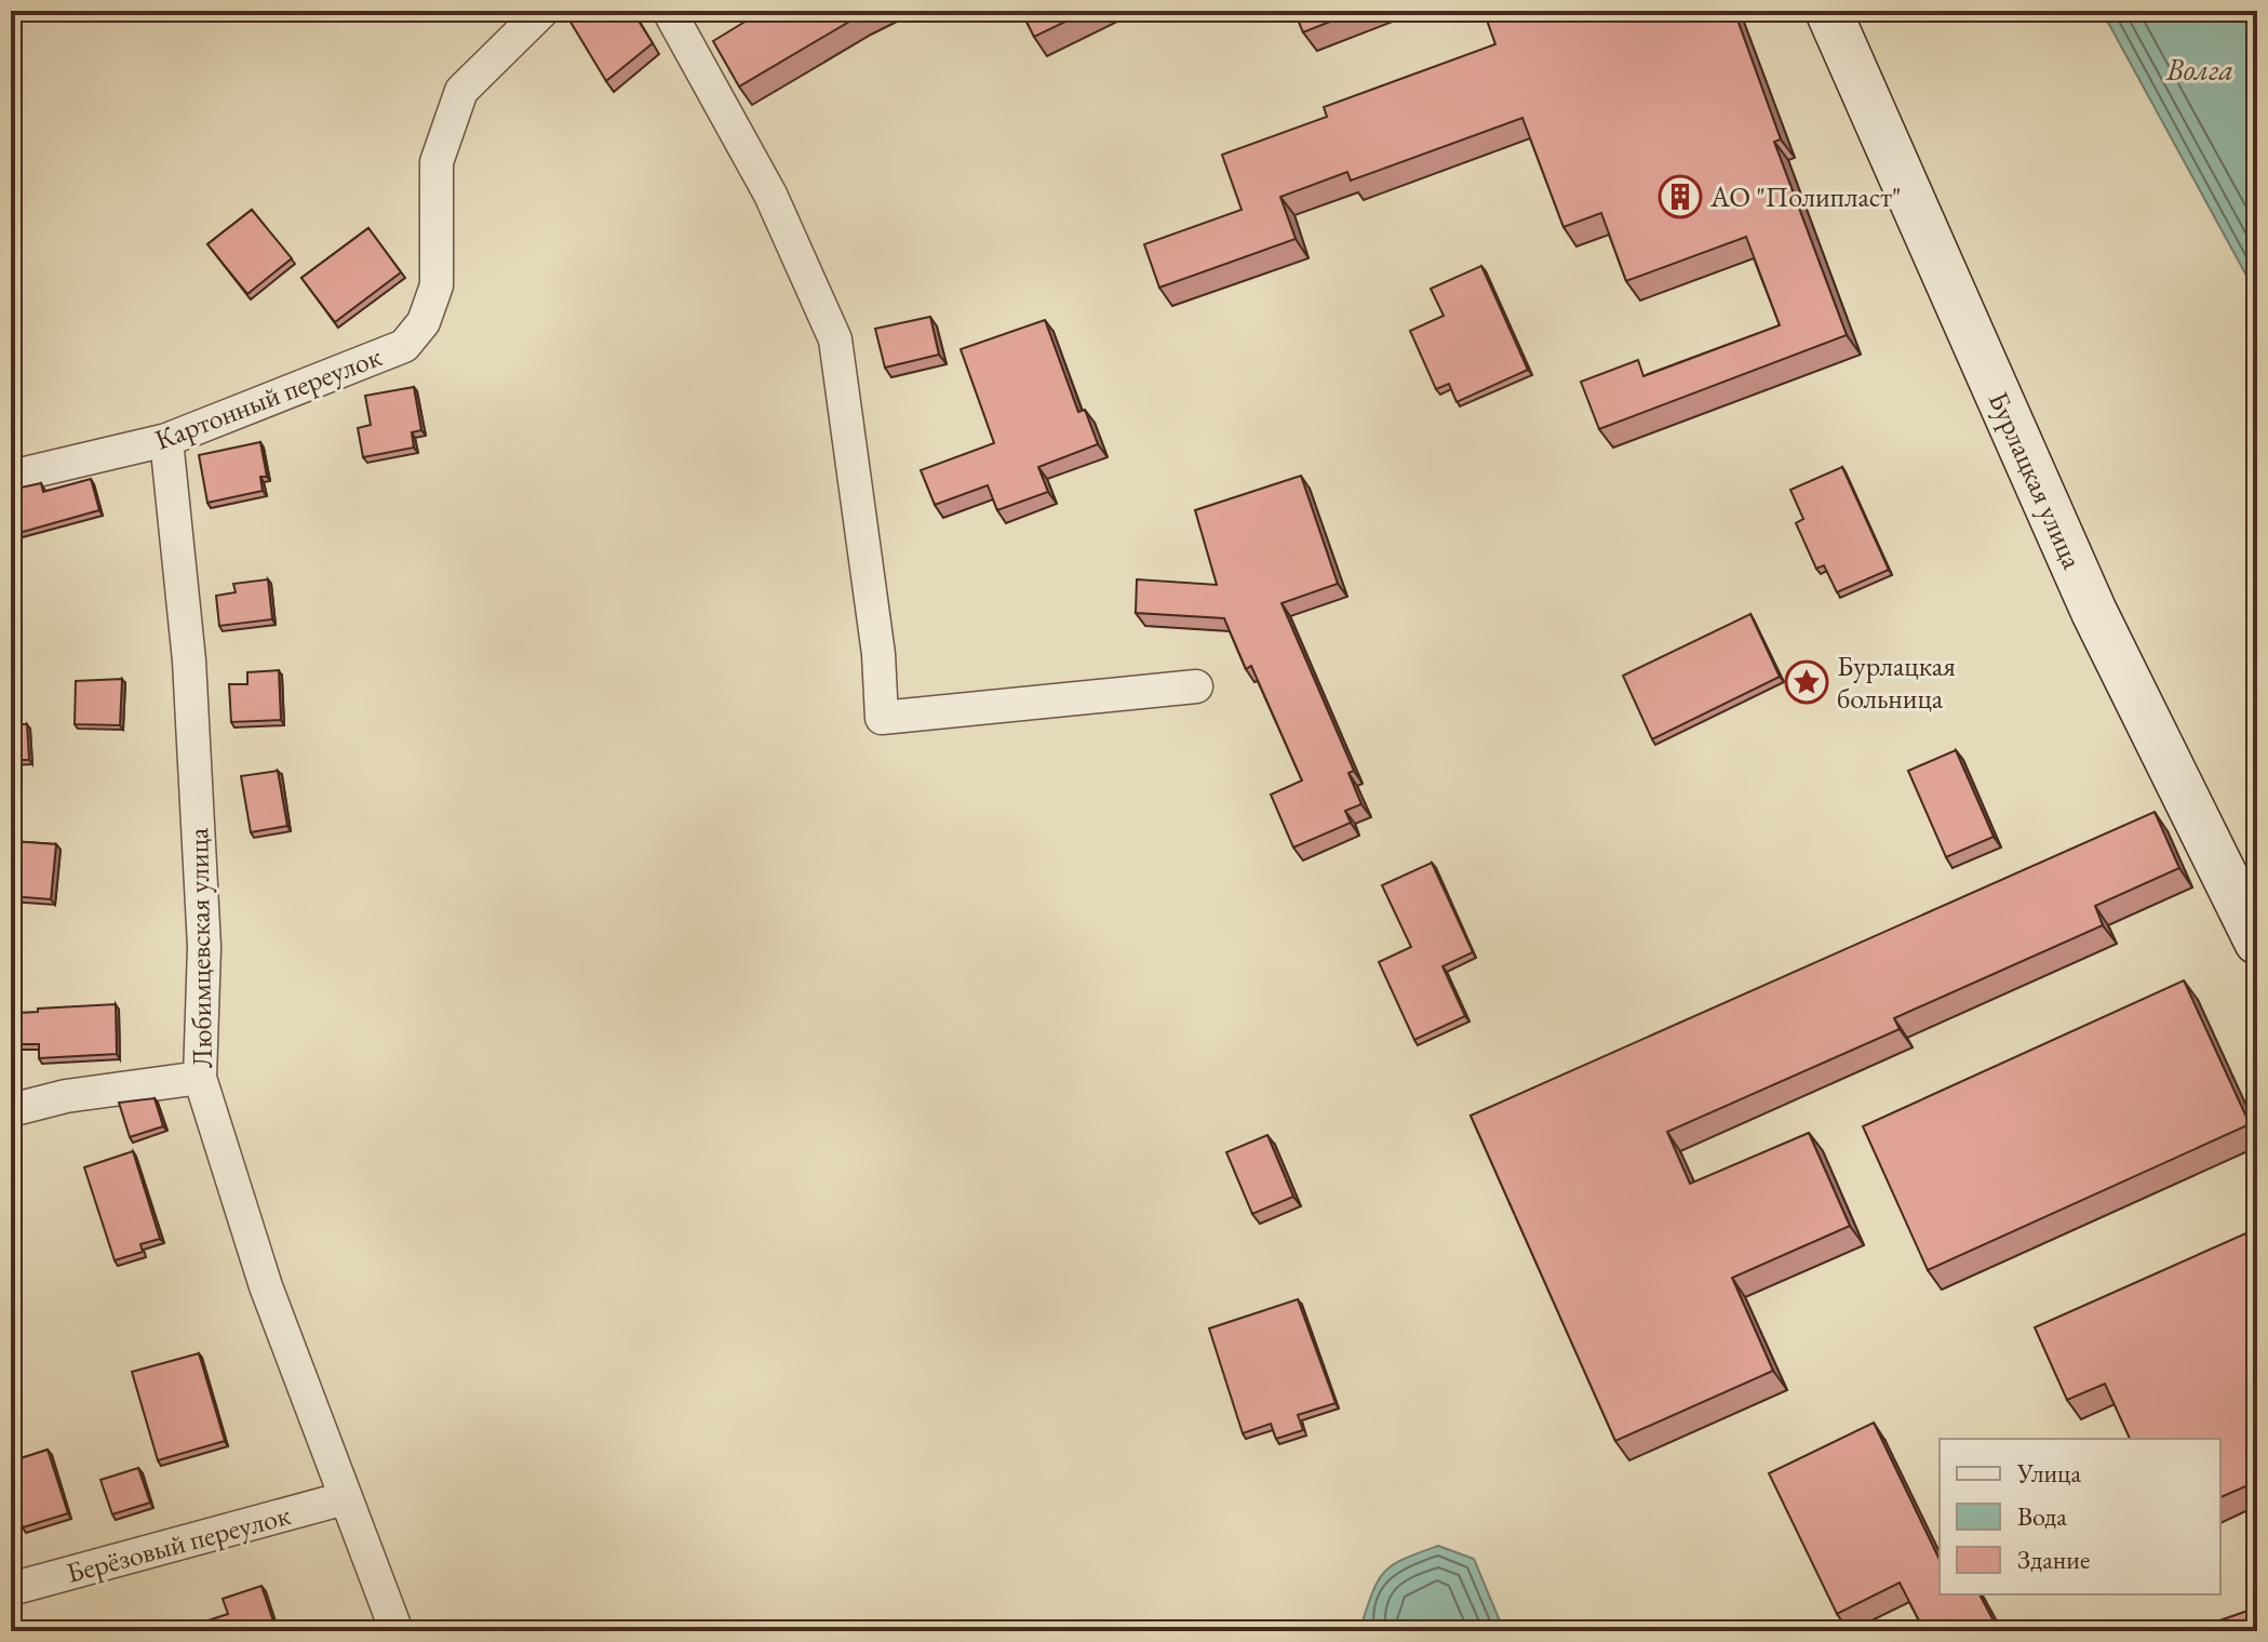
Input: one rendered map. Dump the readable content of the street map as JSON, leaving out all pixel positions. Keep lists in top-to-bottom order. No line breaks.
{"streets":{"main road":["Бурлацкая улица"],"street":["Картонный переулок","Любимцевская улица","Берёзовый переулок"]},"crossings":[["Картонный переулок","Любимцевская улица"],["Любимцевская улица","Берёзовый переулок"]],"water":["Волга"],"places":{"building":["АО \"Полипласт\""],"place":["Бурлацкая больница"]},"legend":["Улица","Вода","Здание"]}
